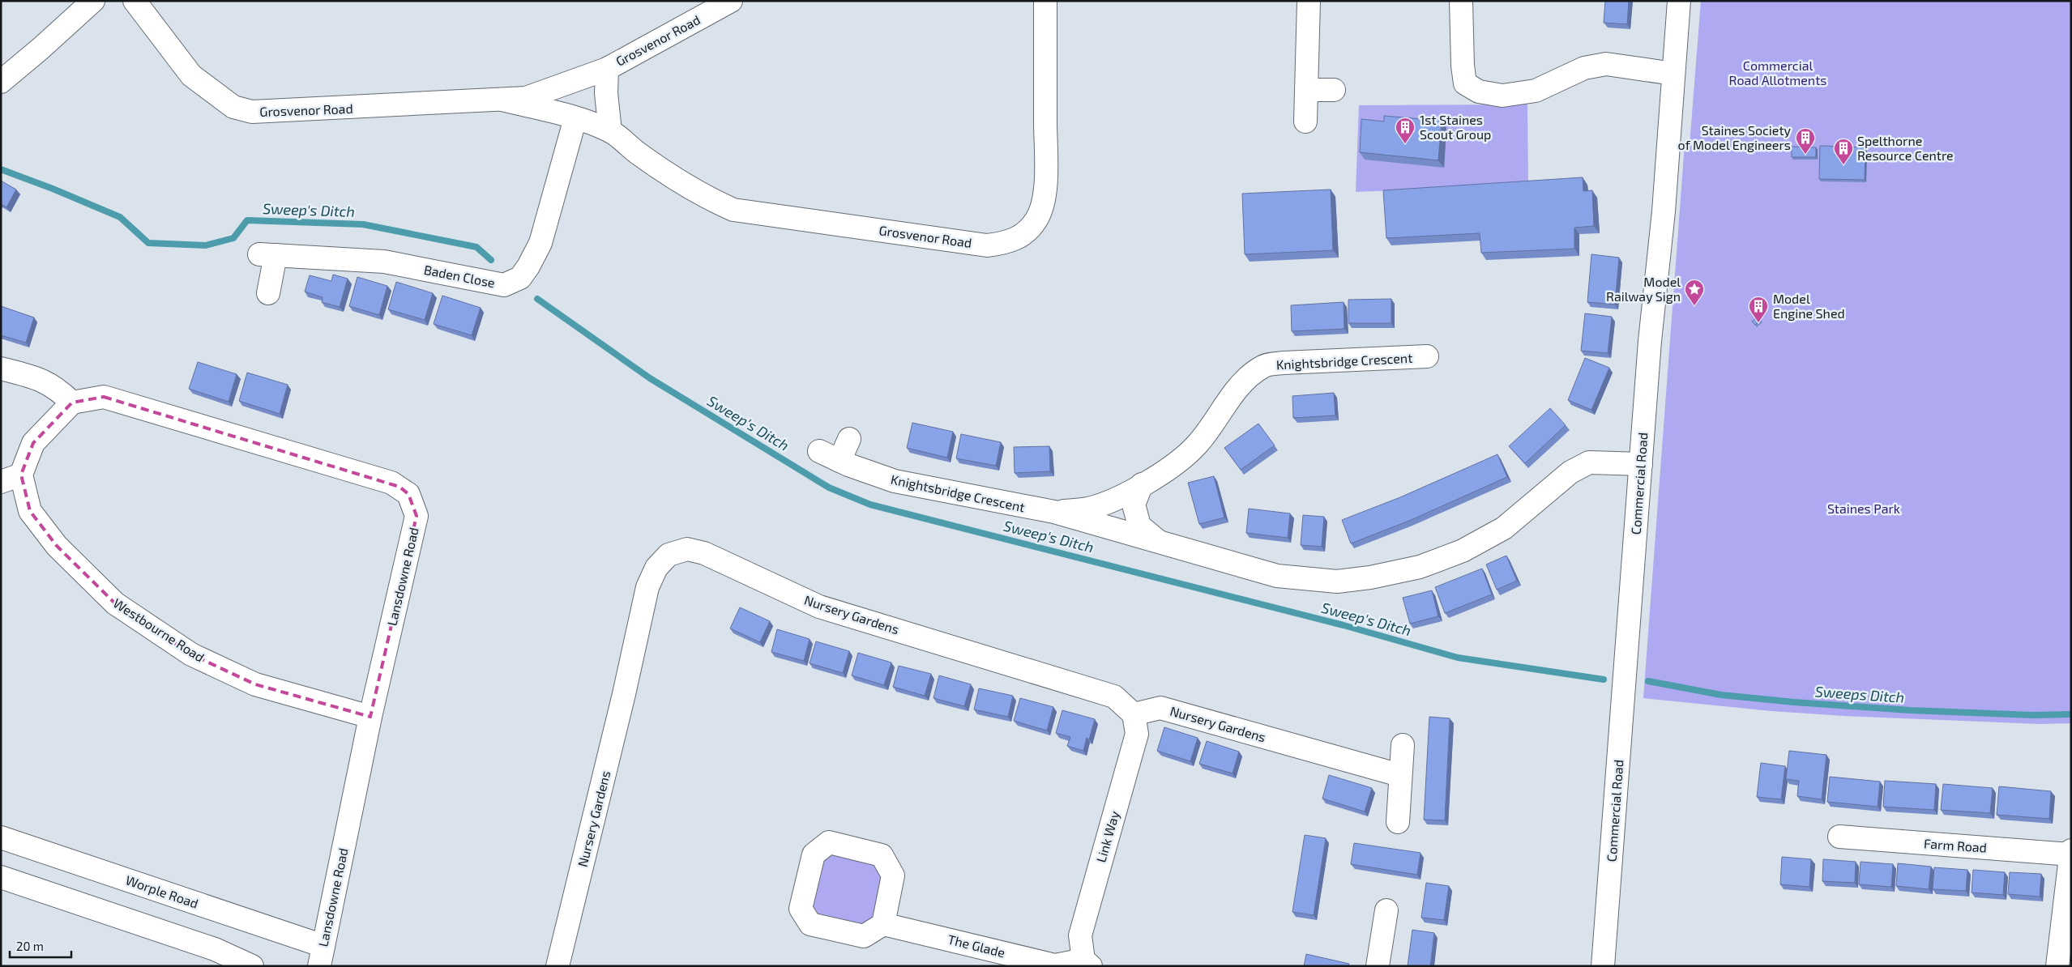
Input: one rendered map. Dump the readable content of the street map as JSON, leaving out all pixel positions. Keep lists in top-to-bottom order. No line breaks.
{"streets":{"street":["Grosvenor Road","Baden Close","Knightsbridge Crescent","Commercial Road","Lansdowne Road","Nursery Gardens","Westbourne Road","Link Way","Farm Road","Worple Road","The Glade"]},"crossings":[["Grosvenor Road","Baden Close"],["Knightsbridge Crescent","Commercial Road"],["Lansdowne Road","Westbourne Road"],["Lansdowne Road","Worple Road"],["Nursery Gardens","Link Way"],["Link Way","The Glade"]],"water":["Sweep's Ditch","Sweeps Ditch"],"parks":["Commercial Road Allotments","Staines Park"],"places":{"building":["1st Staines Scout Group","Staines Society of Model Engineers","Spelthorne Resource Centre","Model Engine Shed"],"place":["Model Railway Sign"]},"scale_bar":"20 m"}
